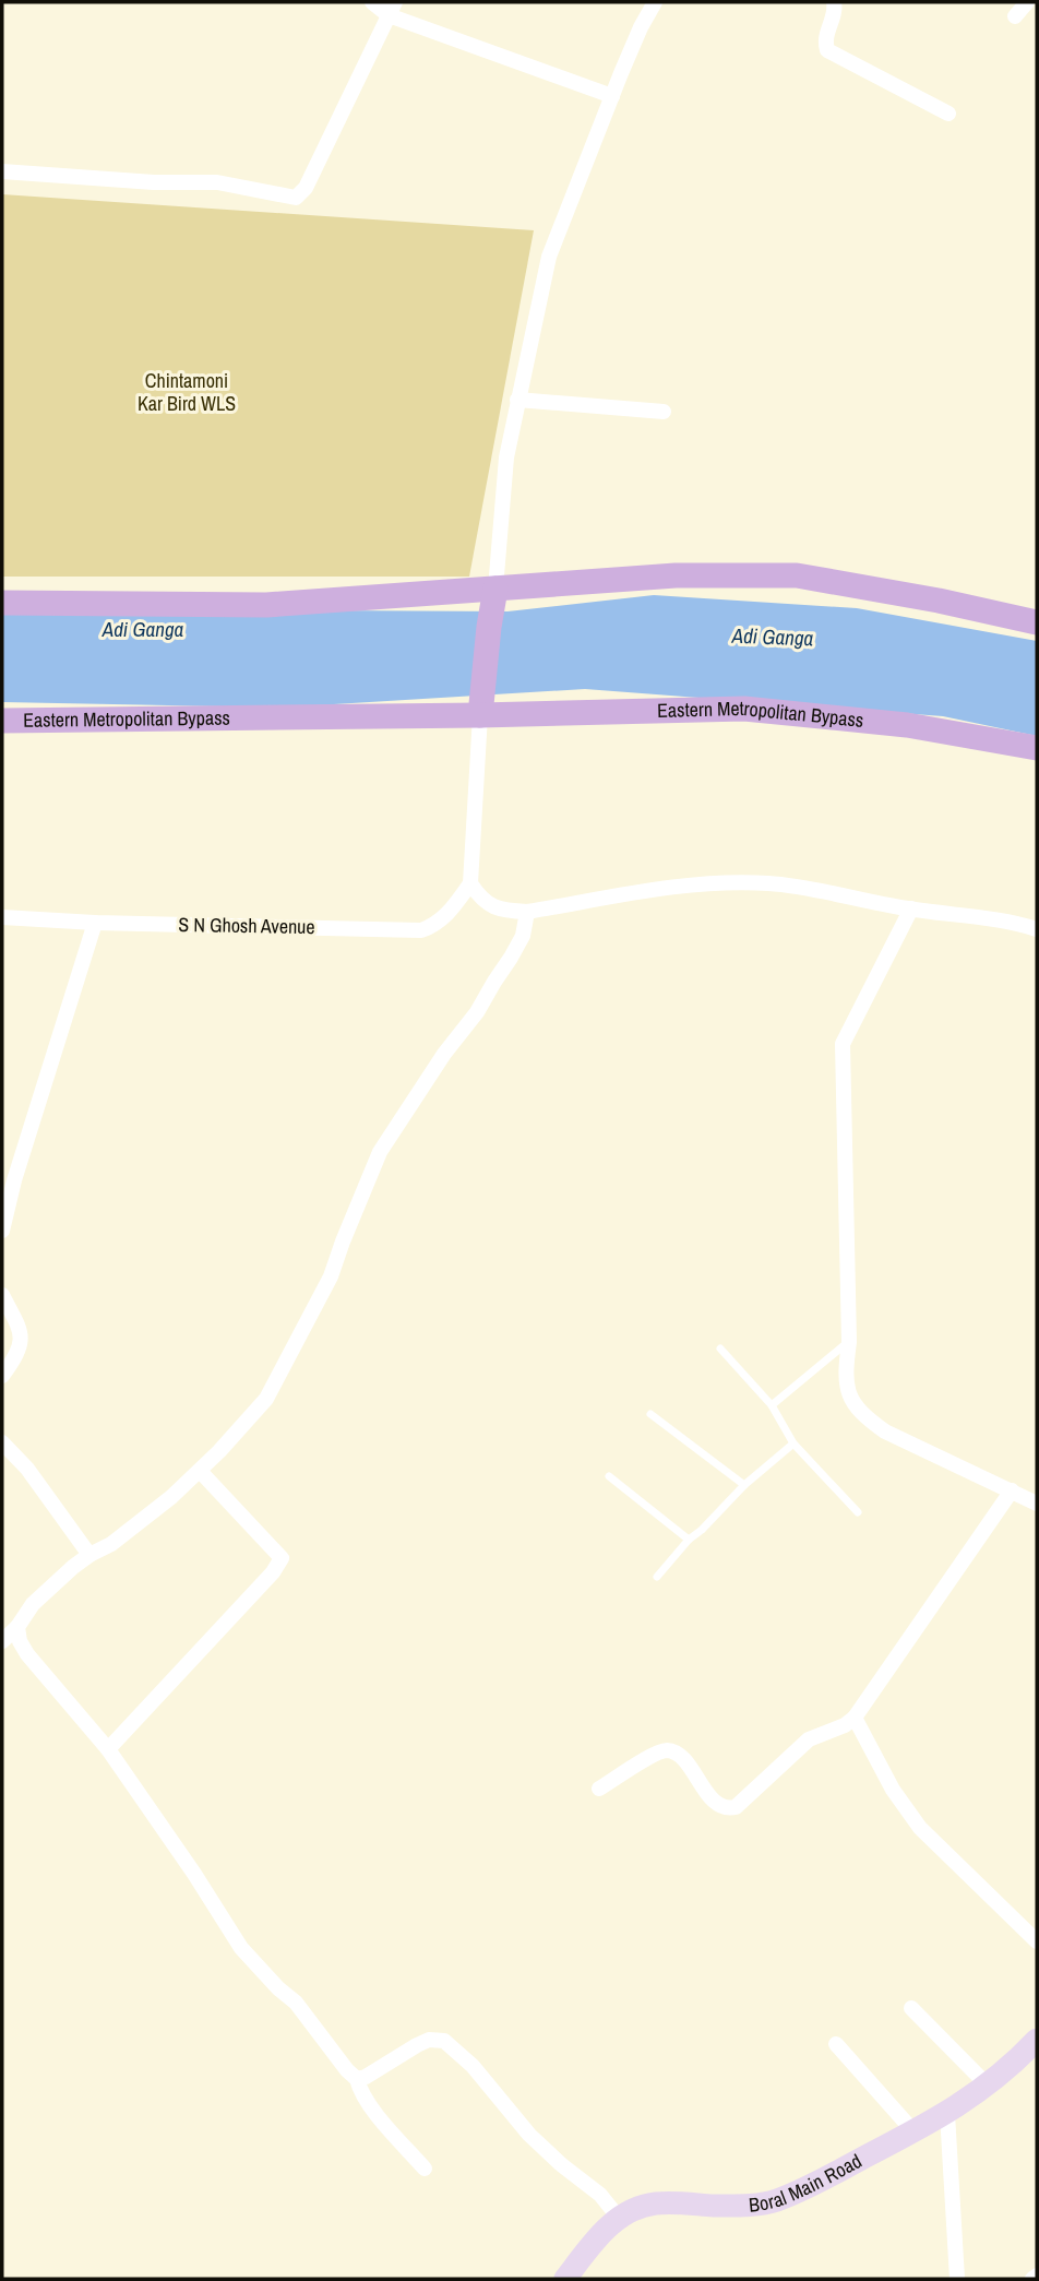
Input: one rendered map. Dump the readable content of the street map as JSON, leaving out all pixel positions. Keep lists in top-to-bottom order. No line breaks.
{"streets":{"main road":["Eastern Metropolitan Bypass","Boral Main Road"],"street":["S N Ghosh Avenue"]},"water":["Adi Ganga"],"parks":["Chintamoni Kar Bird WLS"]}
